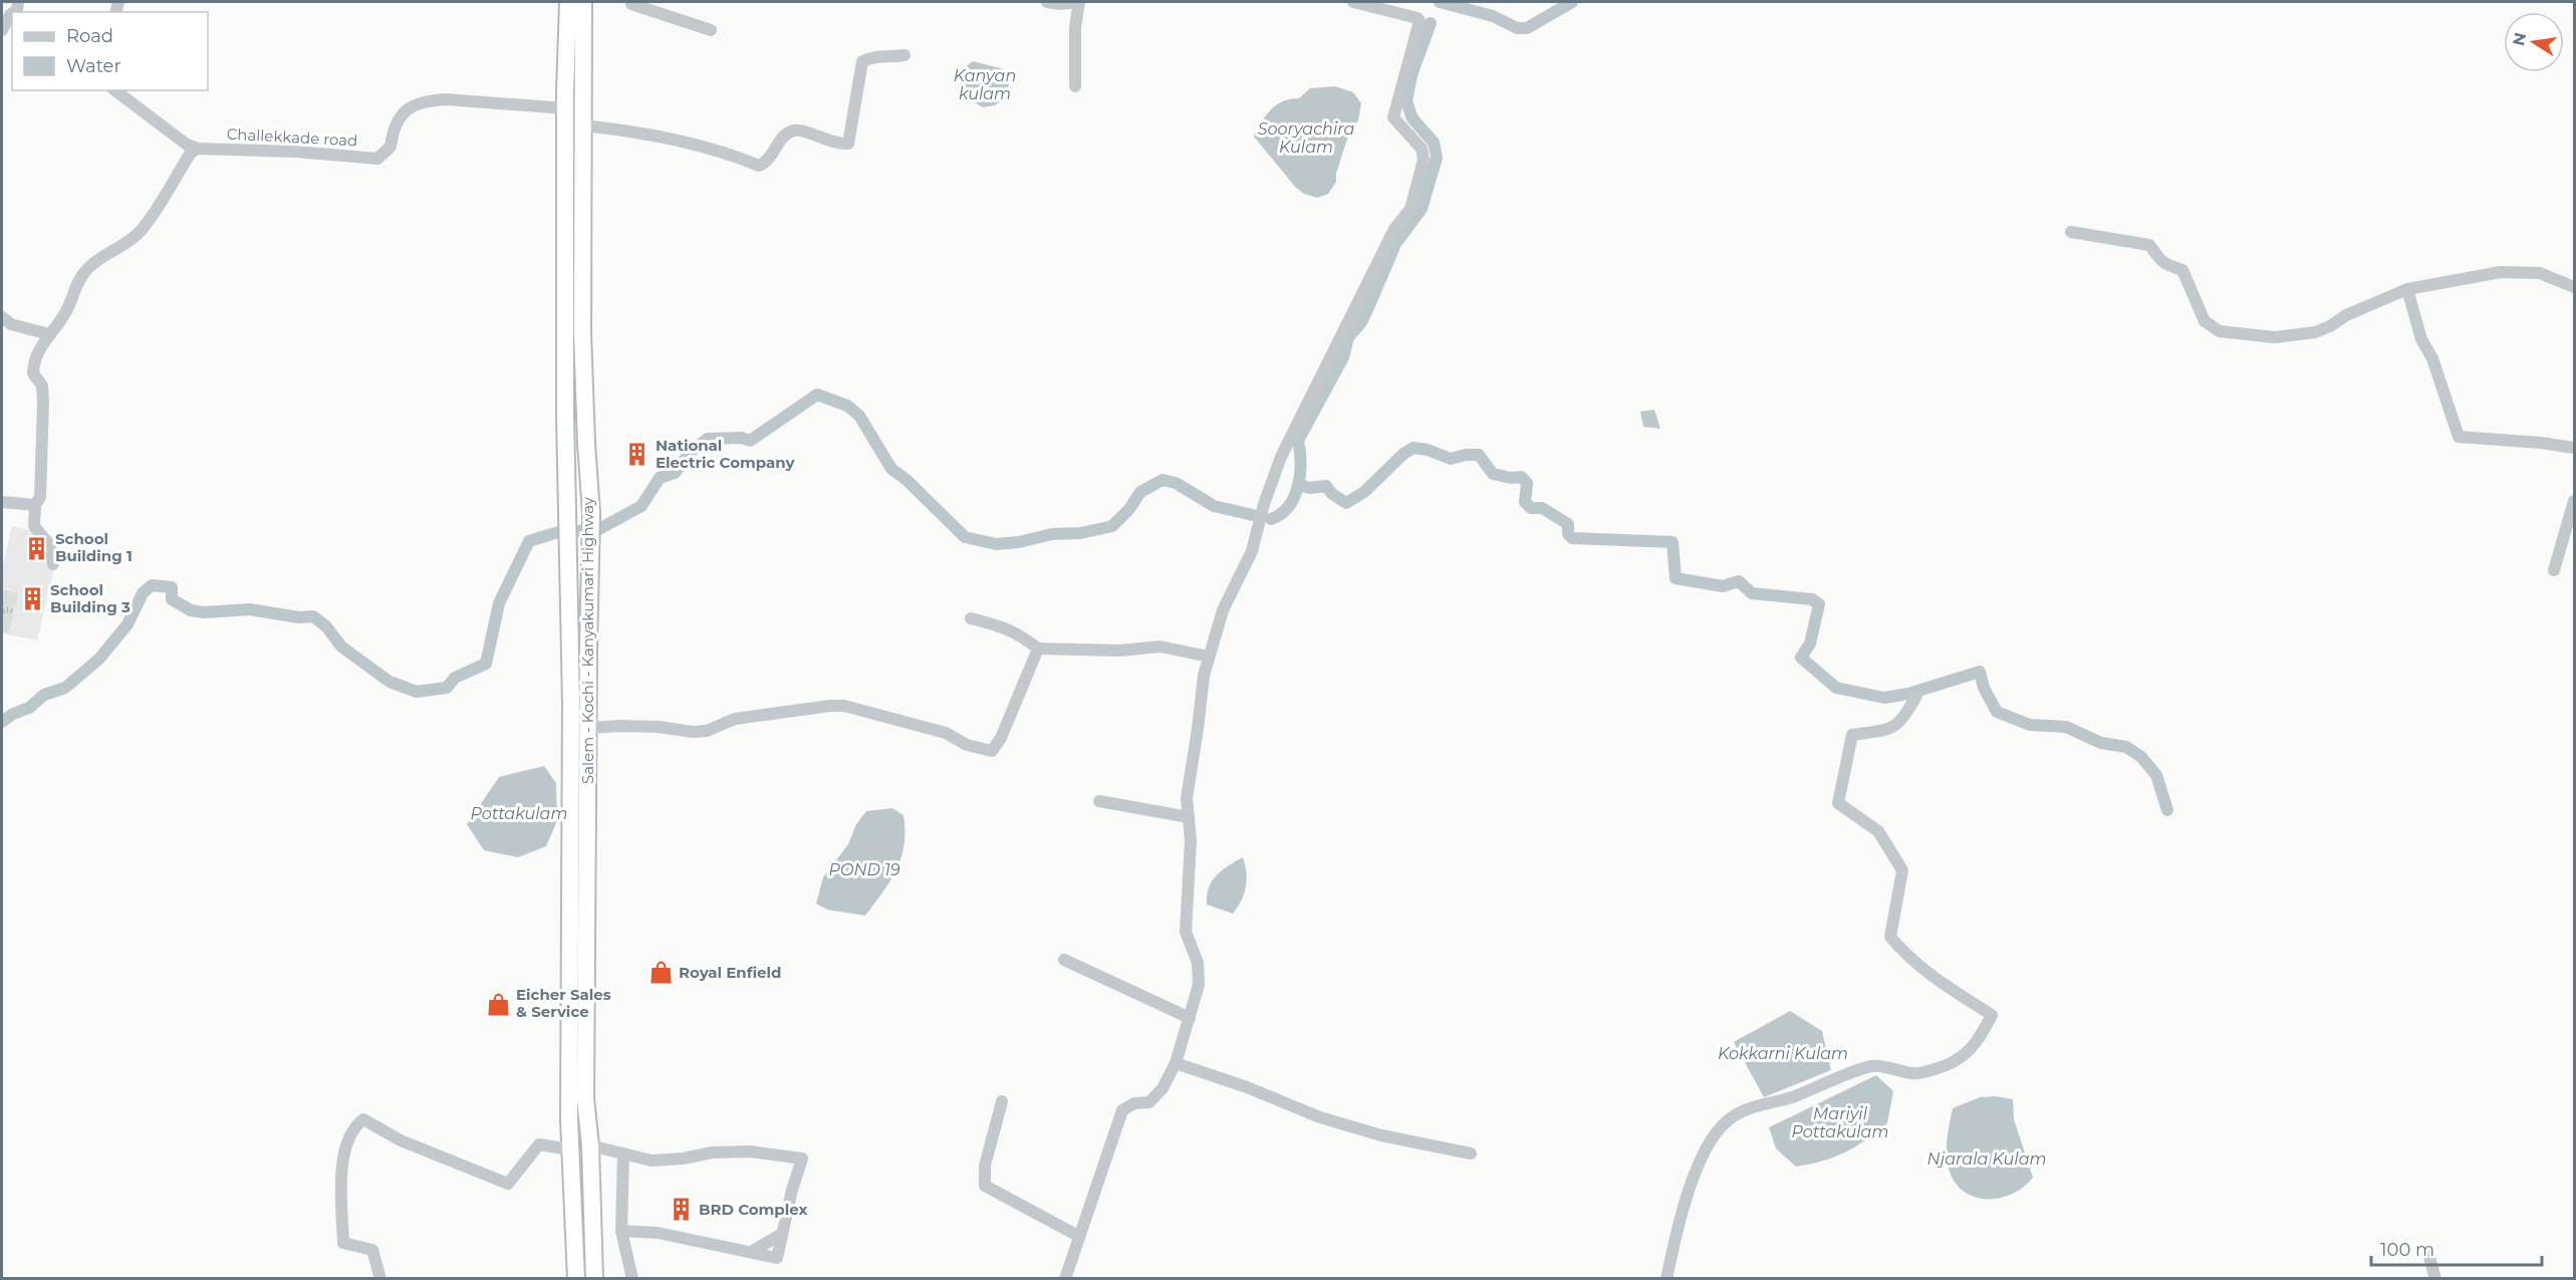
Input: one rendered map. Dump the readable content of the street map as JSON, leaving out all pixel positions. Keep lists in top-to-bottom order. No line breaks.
{"streets":{"highway":["Salem - Kochi - Kanyakumari Highway"],"street":["Challekkade road"]},"crossings":[["Challekkade road","Salem - Kochi - Kanyakumari Highway"]],"water":["Kanyan kulam","Sooryachira Kulam","Pottakulam","POND 19","Kokkarni Kulam","Mariyil Pottakulam","Njarala Kulam"],"places":{"building":["National Electric Company","School Building 1","School Building 3","BRD Complex"],"shop":["Royal Enfield","Eicher Sales & Service"]},"legend":["Road","Water"],"scale_bar":"100 m","north":"left"}
